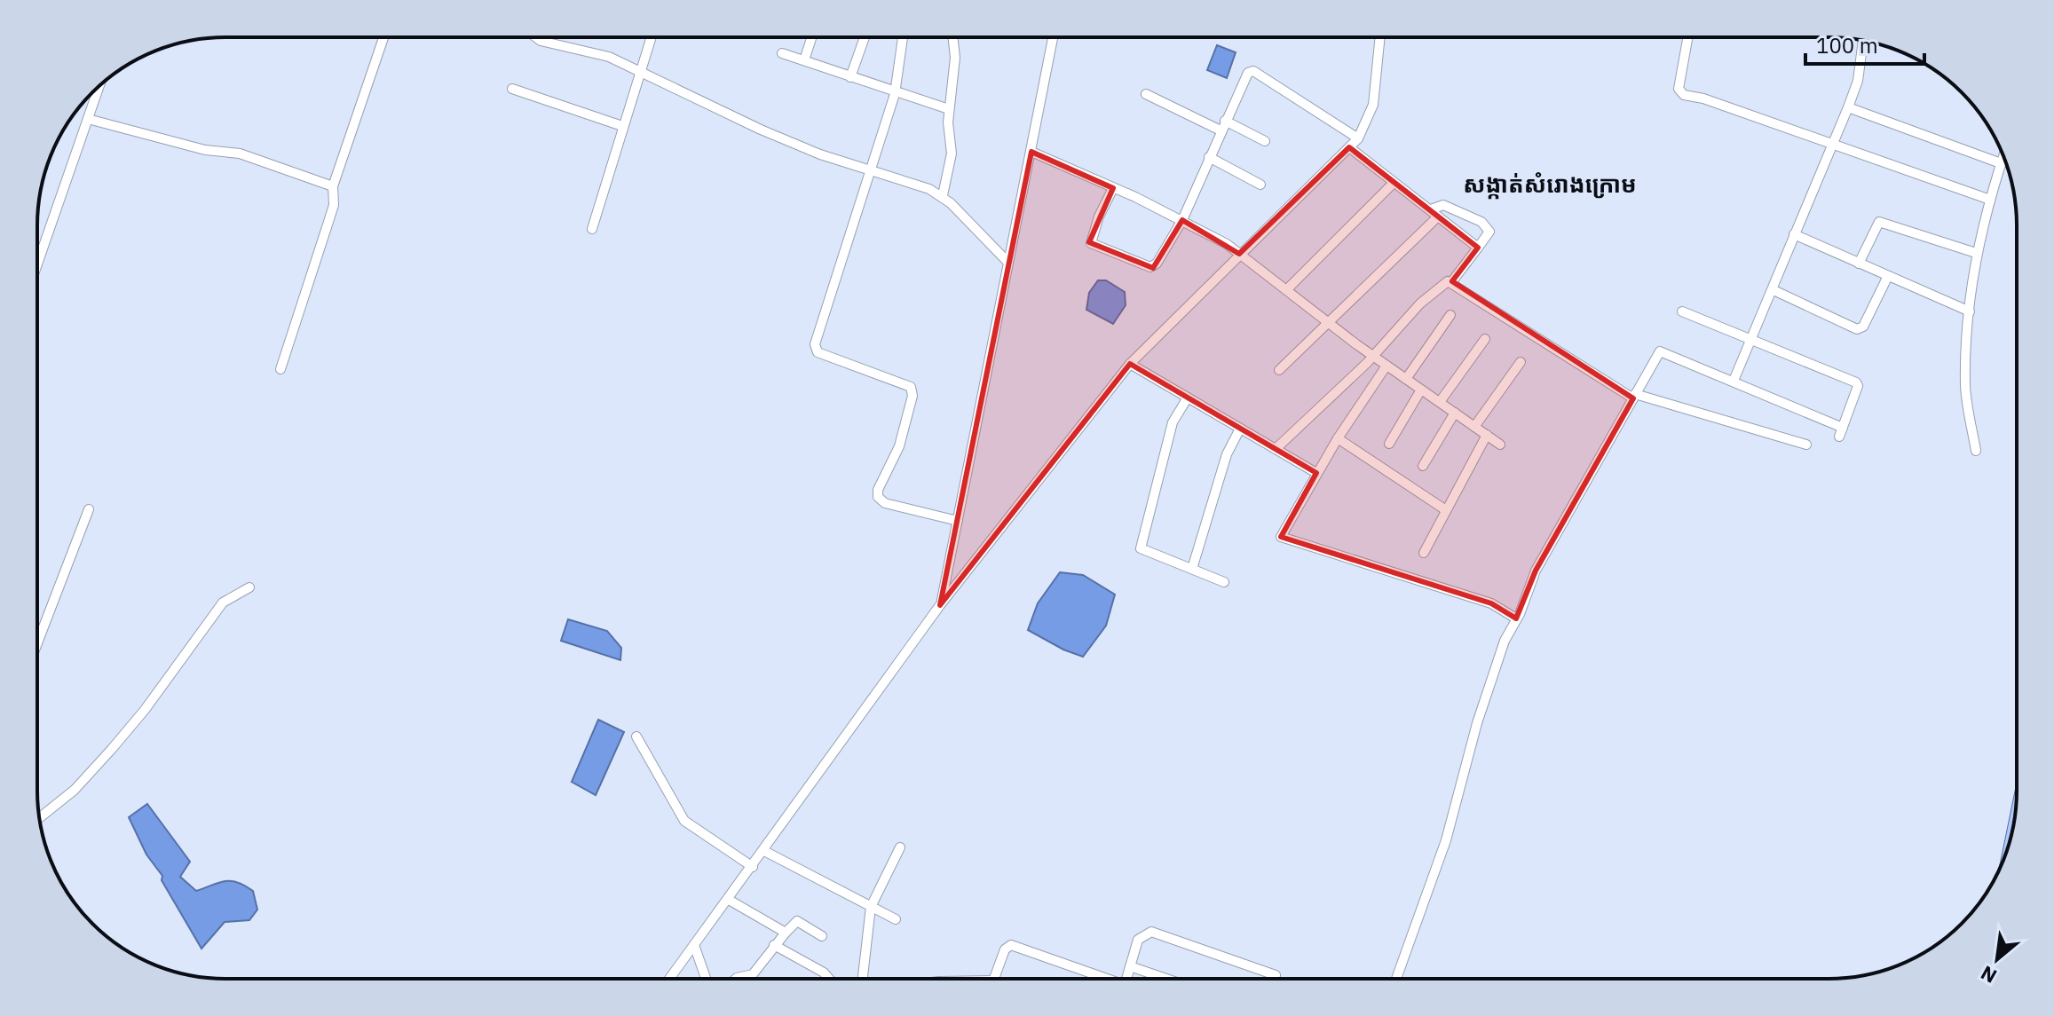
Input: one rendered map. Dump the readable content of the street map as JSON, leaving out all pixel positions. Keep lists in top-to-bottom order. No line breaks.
{"districts":["សង្កាត់សំរោងក្រោម"],"scale_bar":"100 m","north":"bottom left"}
